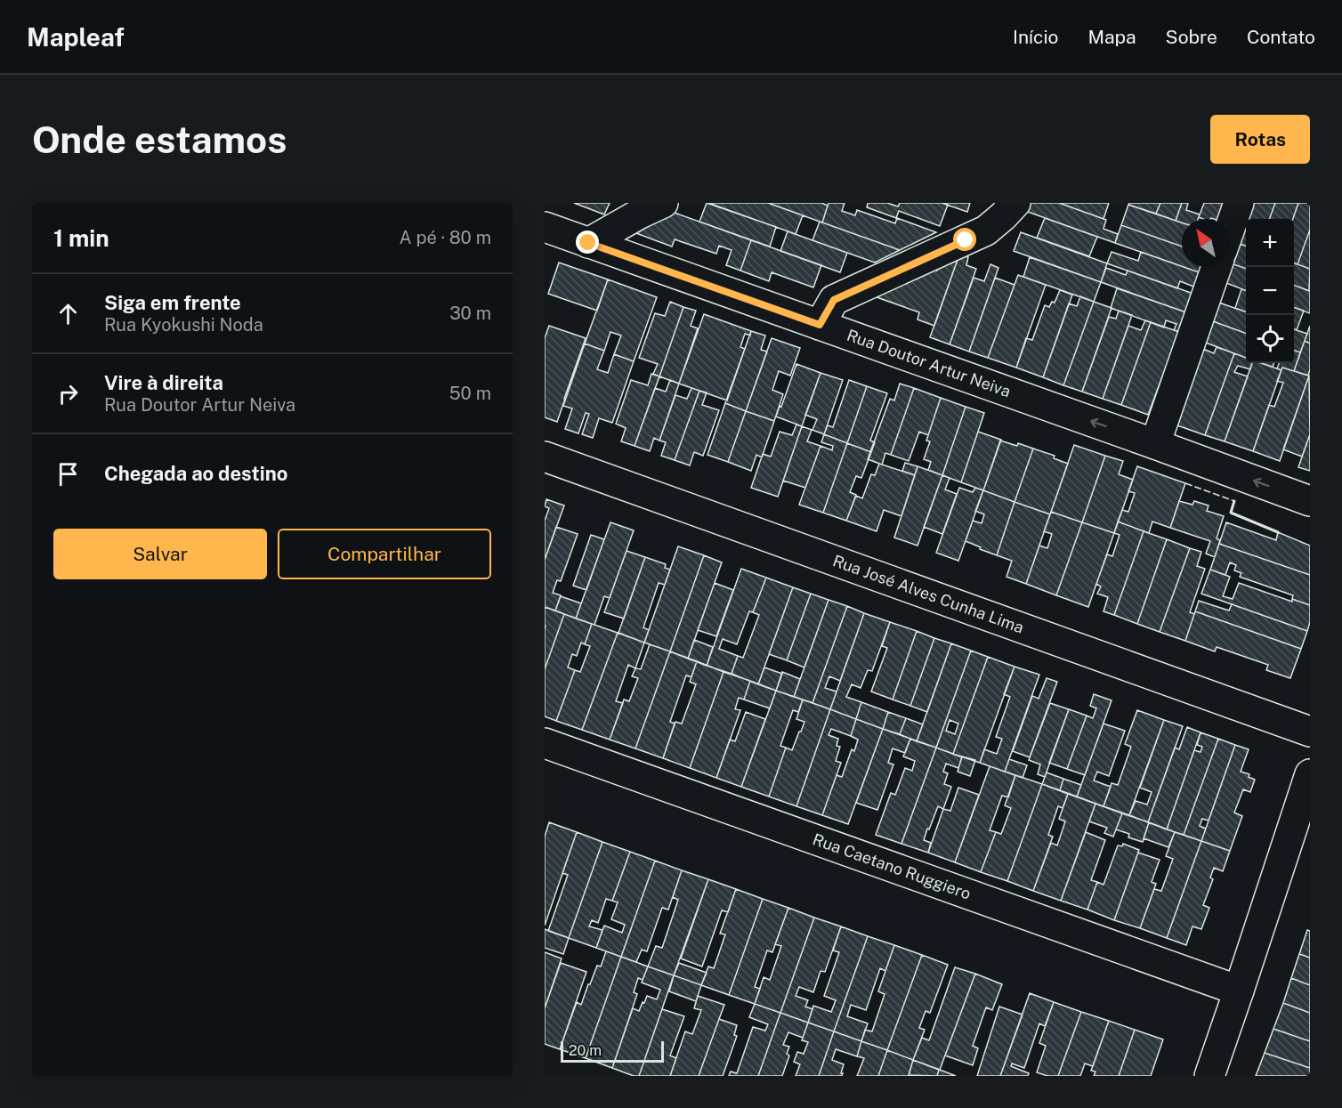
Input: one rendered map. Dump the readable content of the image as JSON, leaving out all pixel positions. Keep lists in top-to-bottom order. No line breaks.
{"streets":{"street":["Rua Doutor Artur Neiva","Rua José Alves Cunha Lima","Rua Caetano Ruggiero"]},"one_way":["Rua Doutor Artur Neiva"],"scale_bar":"20 m","north":"top left","page":{"header":"Mapleaf","nav":["Início","Mapa","Sobre","Contato"],"buttons":["Rotas",["Salvar","Compartilhar"]],"title":"Onde estamos","heading":["1 min","A pé · 80 m"],"map_buttons":["+","−"],"list":[["Siga em frente","Rua Kyokushi Noda","30 m"],["Vire à direita","Rua Doutor Artur Neiva","50 m"],"Chegada ao destino"],"scale":"20 m"}}
